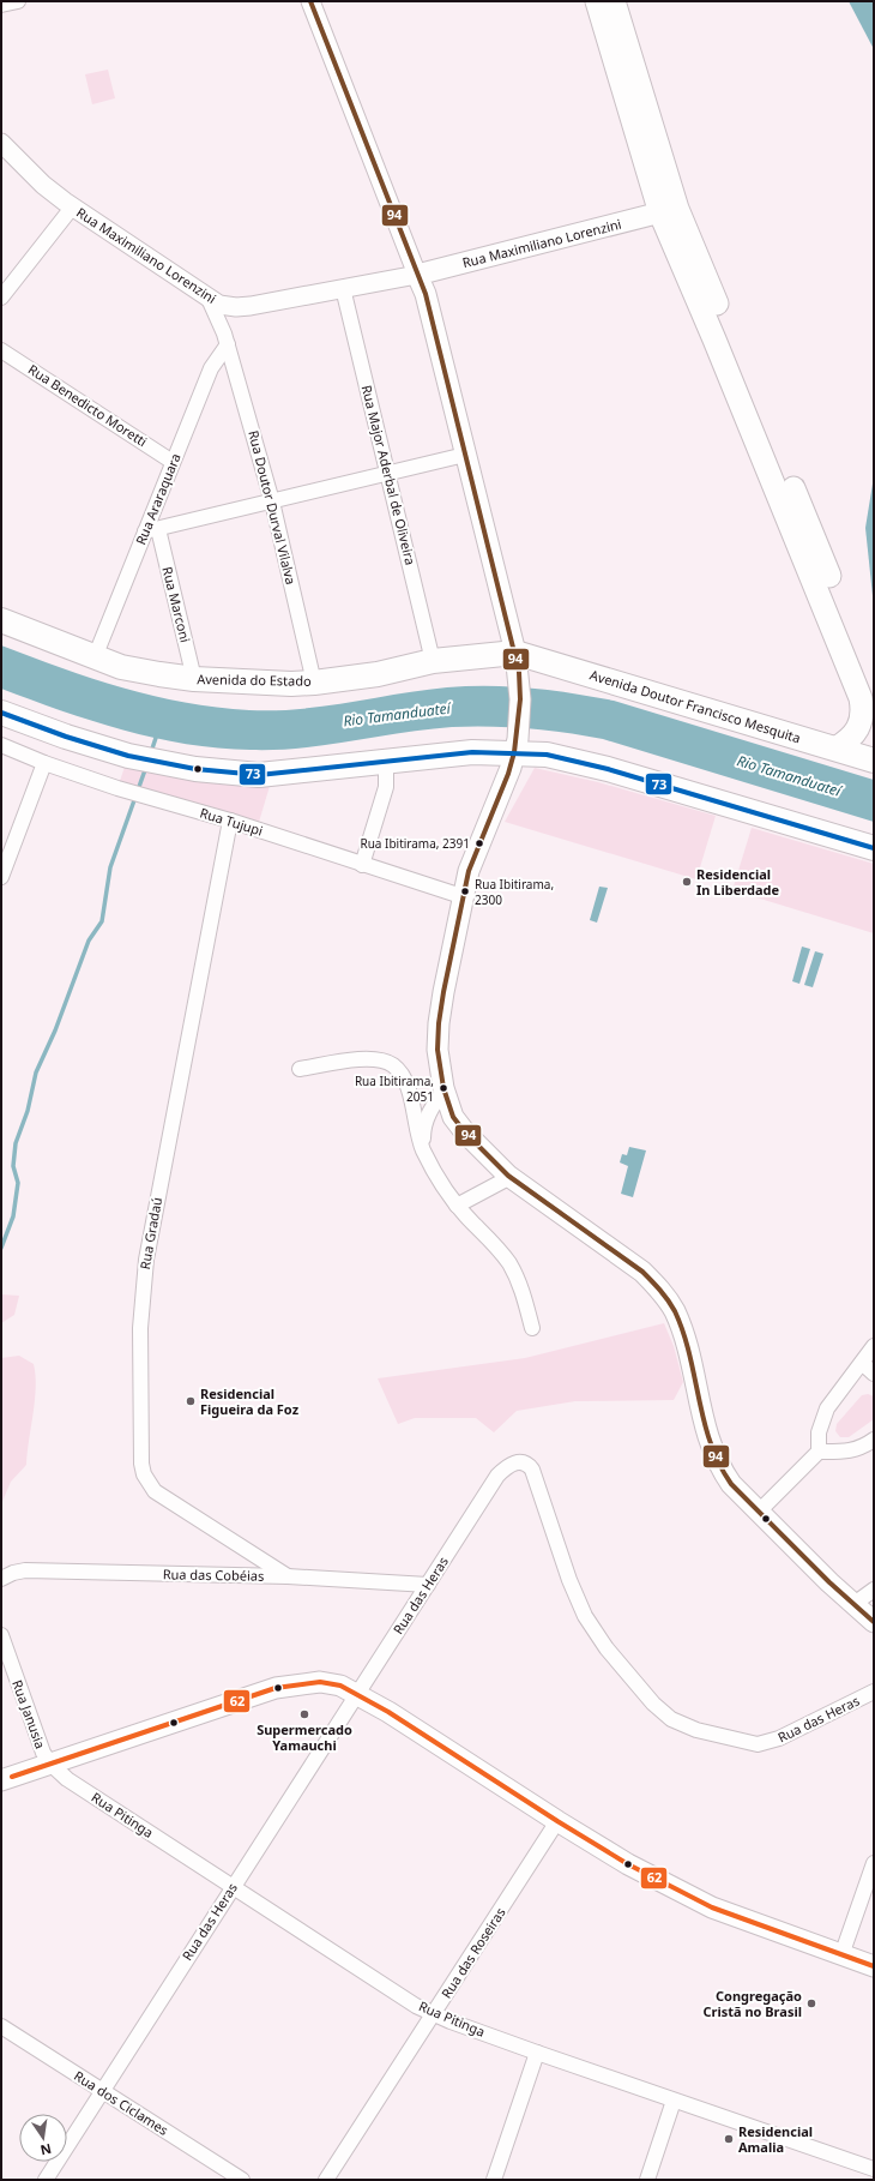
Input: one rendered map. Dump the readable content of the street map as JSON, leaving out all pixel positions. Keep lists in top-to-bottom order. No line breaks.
{"streets":{"highway":["Avenida do Estado","Avenida Doutor Francisco Mesquita"],"main road":["Rua Maximiliano Lorenzini"],"street":["Rua Benedicto Moretti","Rua Major Aderbal de Oliveira","Rua Araraquara","Rua Doutor Durval Vilalva","Rua Marconi","Rua Tujupi","Rua Gradaú","Rua das Cobéias","Rua das Heras","Rua Janusia","Rua Pitinga","Rua das Roseiras","Rua dos Ciclames"]},"crossings":[["Rua Maximiliano Lorenzini","Rua Major Aderbal de Oliveira"],["Rua Maximiliano Lorenzini","Rua Doutor Durval Vilalva"],["Rua Benedicto Moretti","Rua Araraquara"],["Rua Major Aderbal de Oliveira","Avenida do Estado"],["Rua Araraquara","Rua Doutor Durval Vilalva"],["Rua Araraquara","Rua Marconi"],["Rua Araraquara","Avenida do Estado"],["Rua Doutor Durval Vilalva","Avenida do Estado"],["Rua Marconi","Avenida do Estado"],["Avenida do Estado","Avenida Doutor Francisco Mesquita"],["Rua Tujupi","Rua Gradaú"],["Rua Gradaú","Rua das Cobéias"],["Rua das Cobéias","Rua das Heras"],["Rua das Heras","Rua Pitinga"],["Rua das Heras","Rua dos Ciclames"],["Rua Janusia","Rua Pitinga"],["Rua Pitinga","Rua das Roseiras"]],"water":["Rio Tamanduateí"],"places":["Rua Ibitirama, 2391","Residencial In Liberdade","Rua Ibitirama, 2300","Rua Ibitirama, 2051","Residencial Figueira da Foz","Supermercado Yamauchi","Congregação Cristã no Brasil","Residencial Amalia"],"lines":["transit line 94","transit line 73","transit line 62"],"north":"bottom"}
